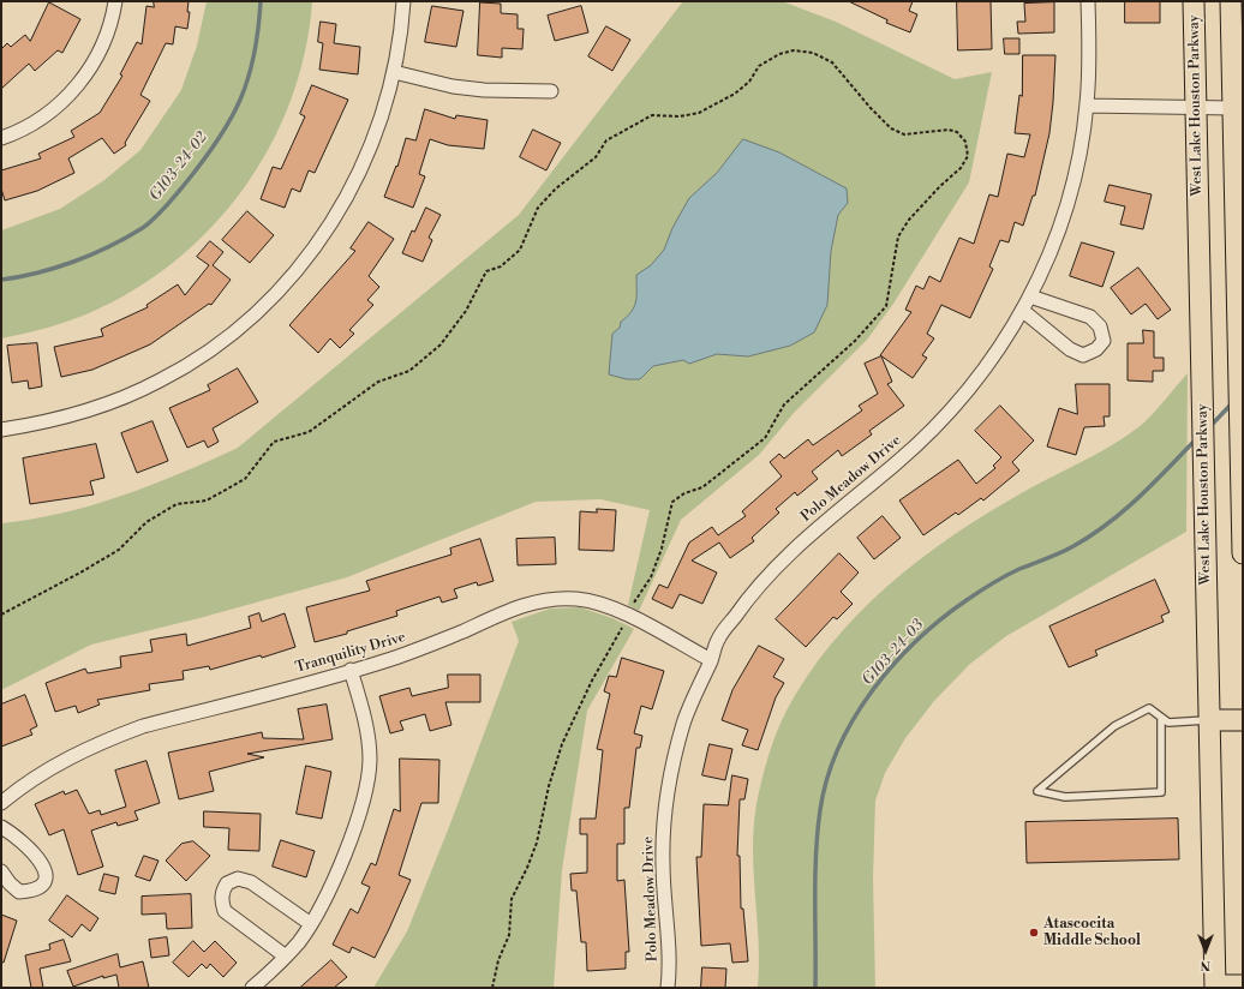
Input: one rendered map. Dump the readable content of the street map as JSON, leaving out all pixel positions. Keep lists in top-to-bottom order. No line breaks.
{"streets":{"main road":["West Lake Houston Parkway"],"street":["Polo Meadow Drive","Tranquility Drive"]},"crossings":[["Polo Meadow Drive","Tranquility Drive"]],"water":["G103-24-02","G103-24-03"],"places":["Atascocita Middle School"],"north":"bottom"}
